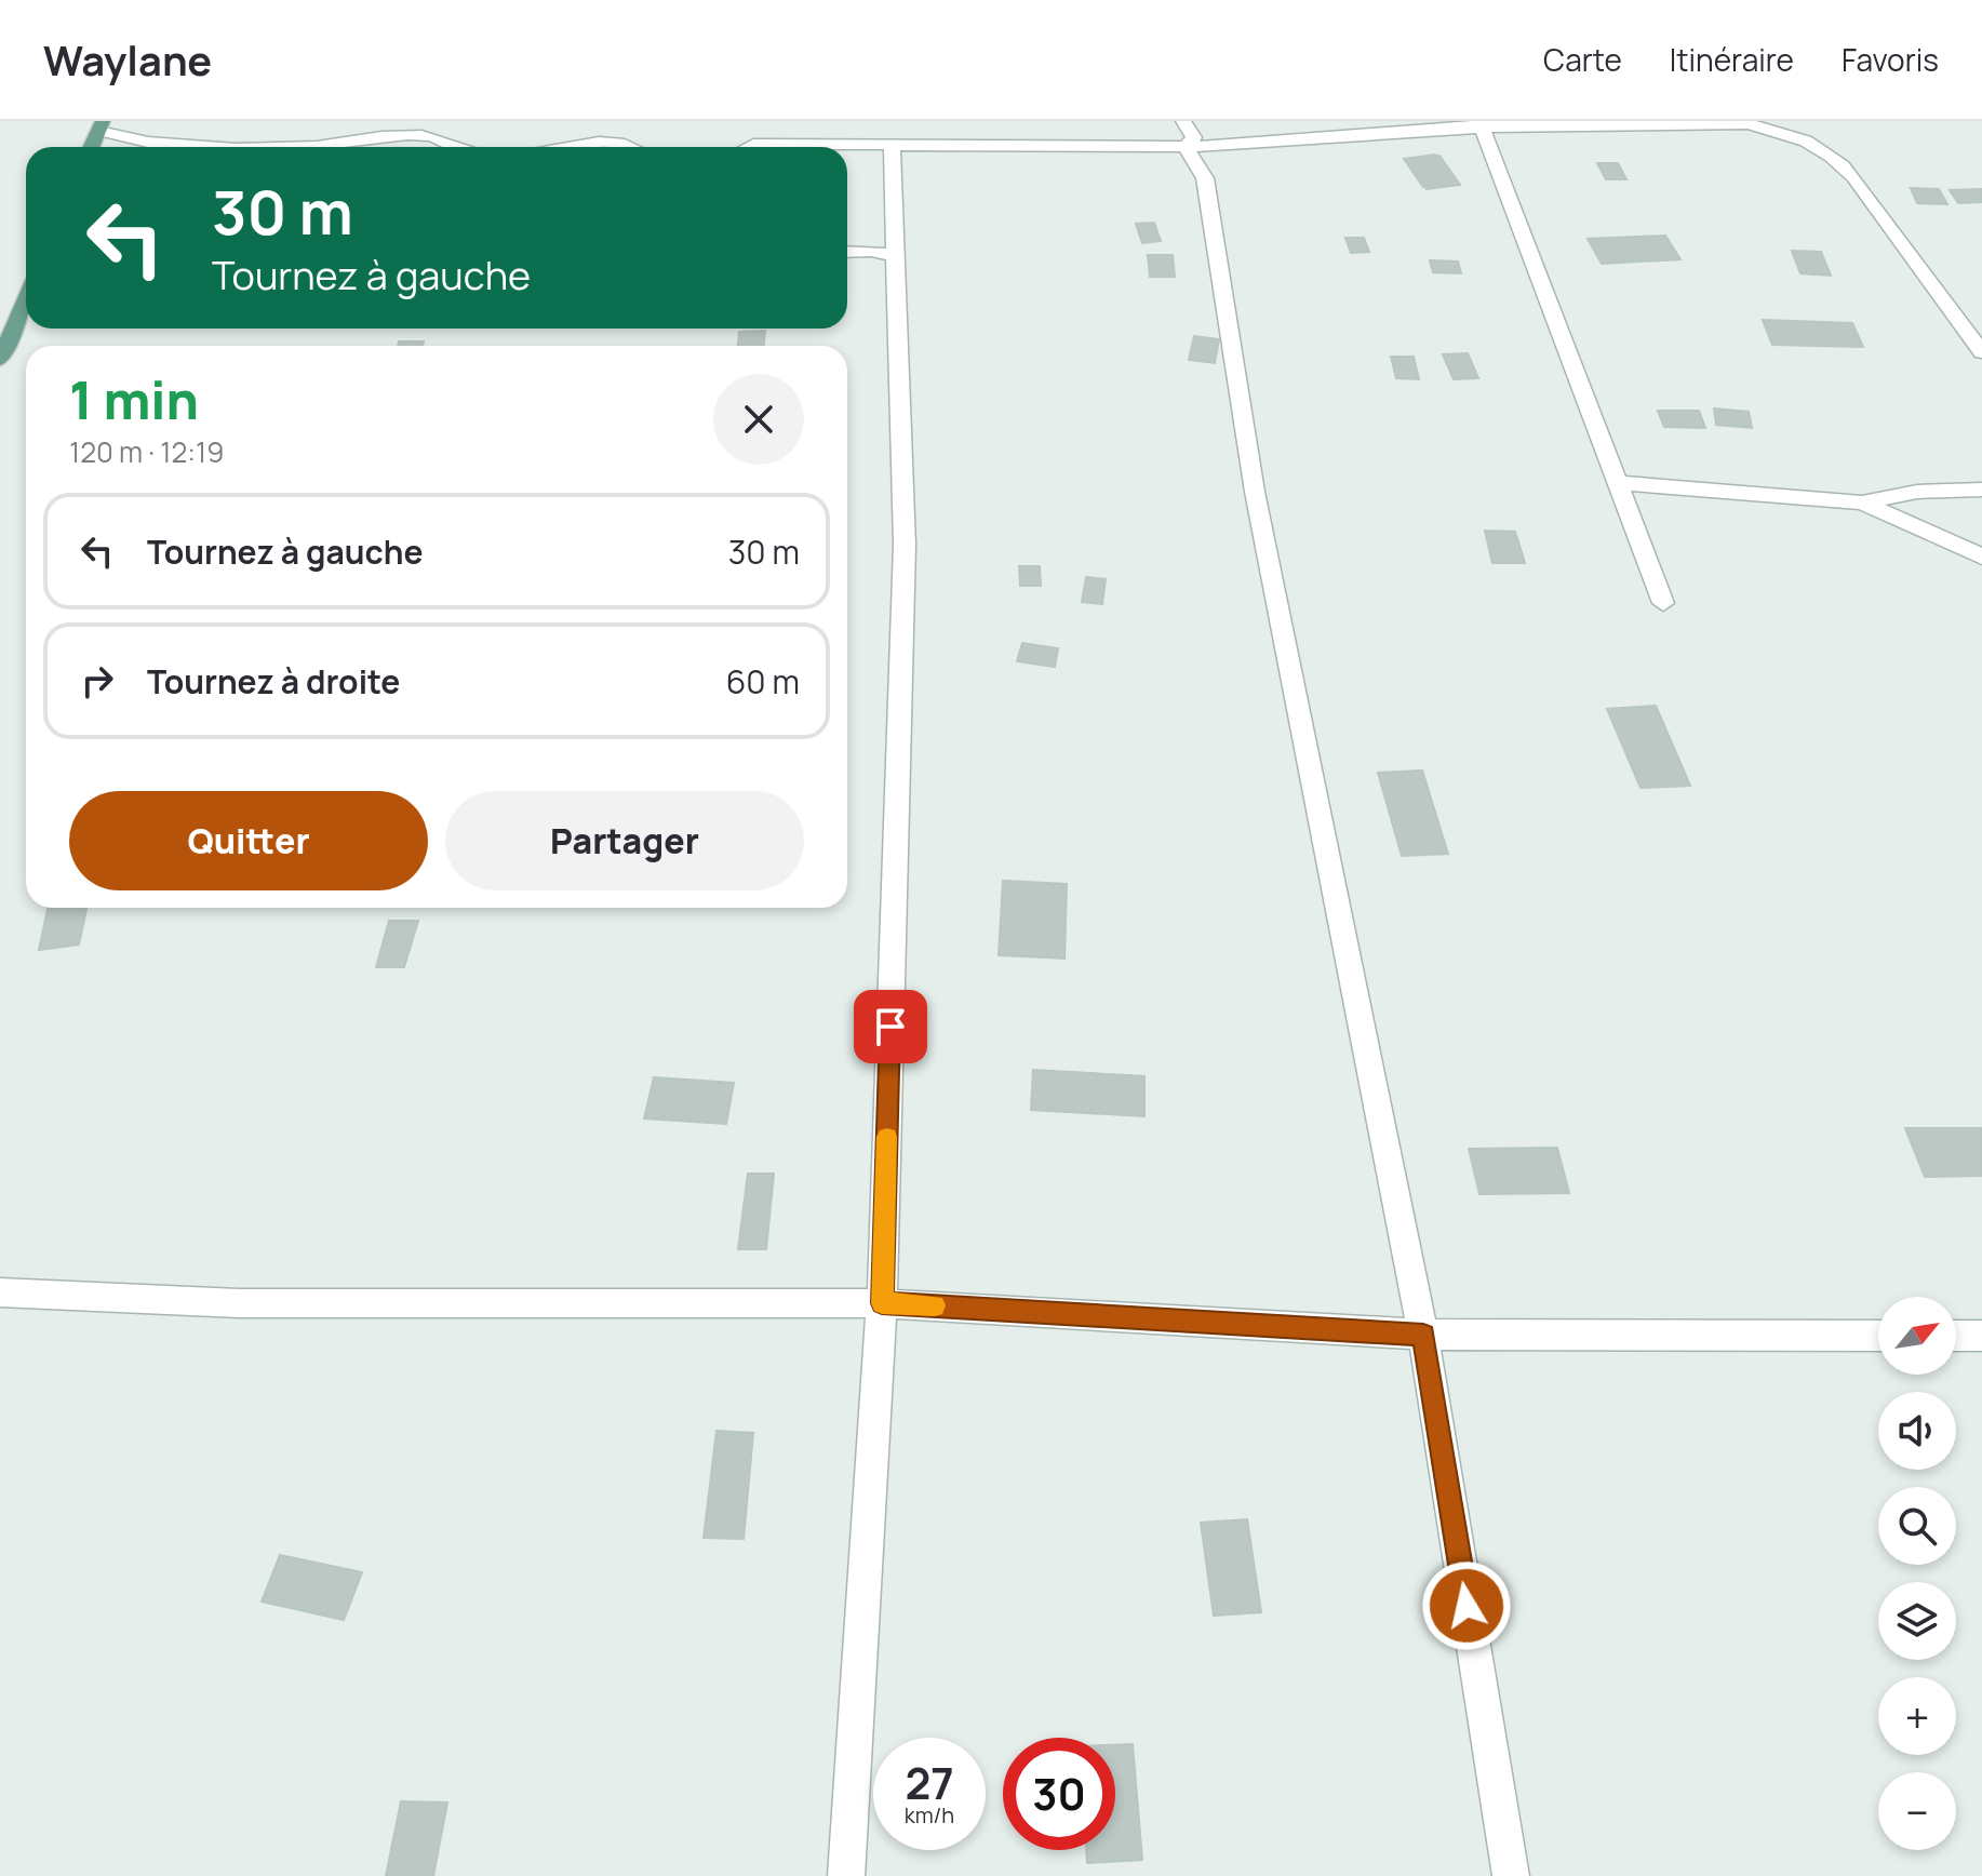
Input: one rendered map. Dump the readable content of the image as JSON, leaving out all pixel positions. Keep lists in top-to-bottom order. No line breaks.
{"north":"top right","page":{"header":"Waylane","nav":["Carte","Itinéraire","Favoris"],"turn":["30 m","Tournez à gauche"],"heading":["1 min","120 m · 12:19"],"list":[{"name":"Tournez à gauche","value":"30 m"},{"name":"Tournez à droite","value":"60 m"}],"buttons":["Quitter","Partager"],"map_buttons":["+","−"],"speed":"27 km/h","limit":"30"}}
